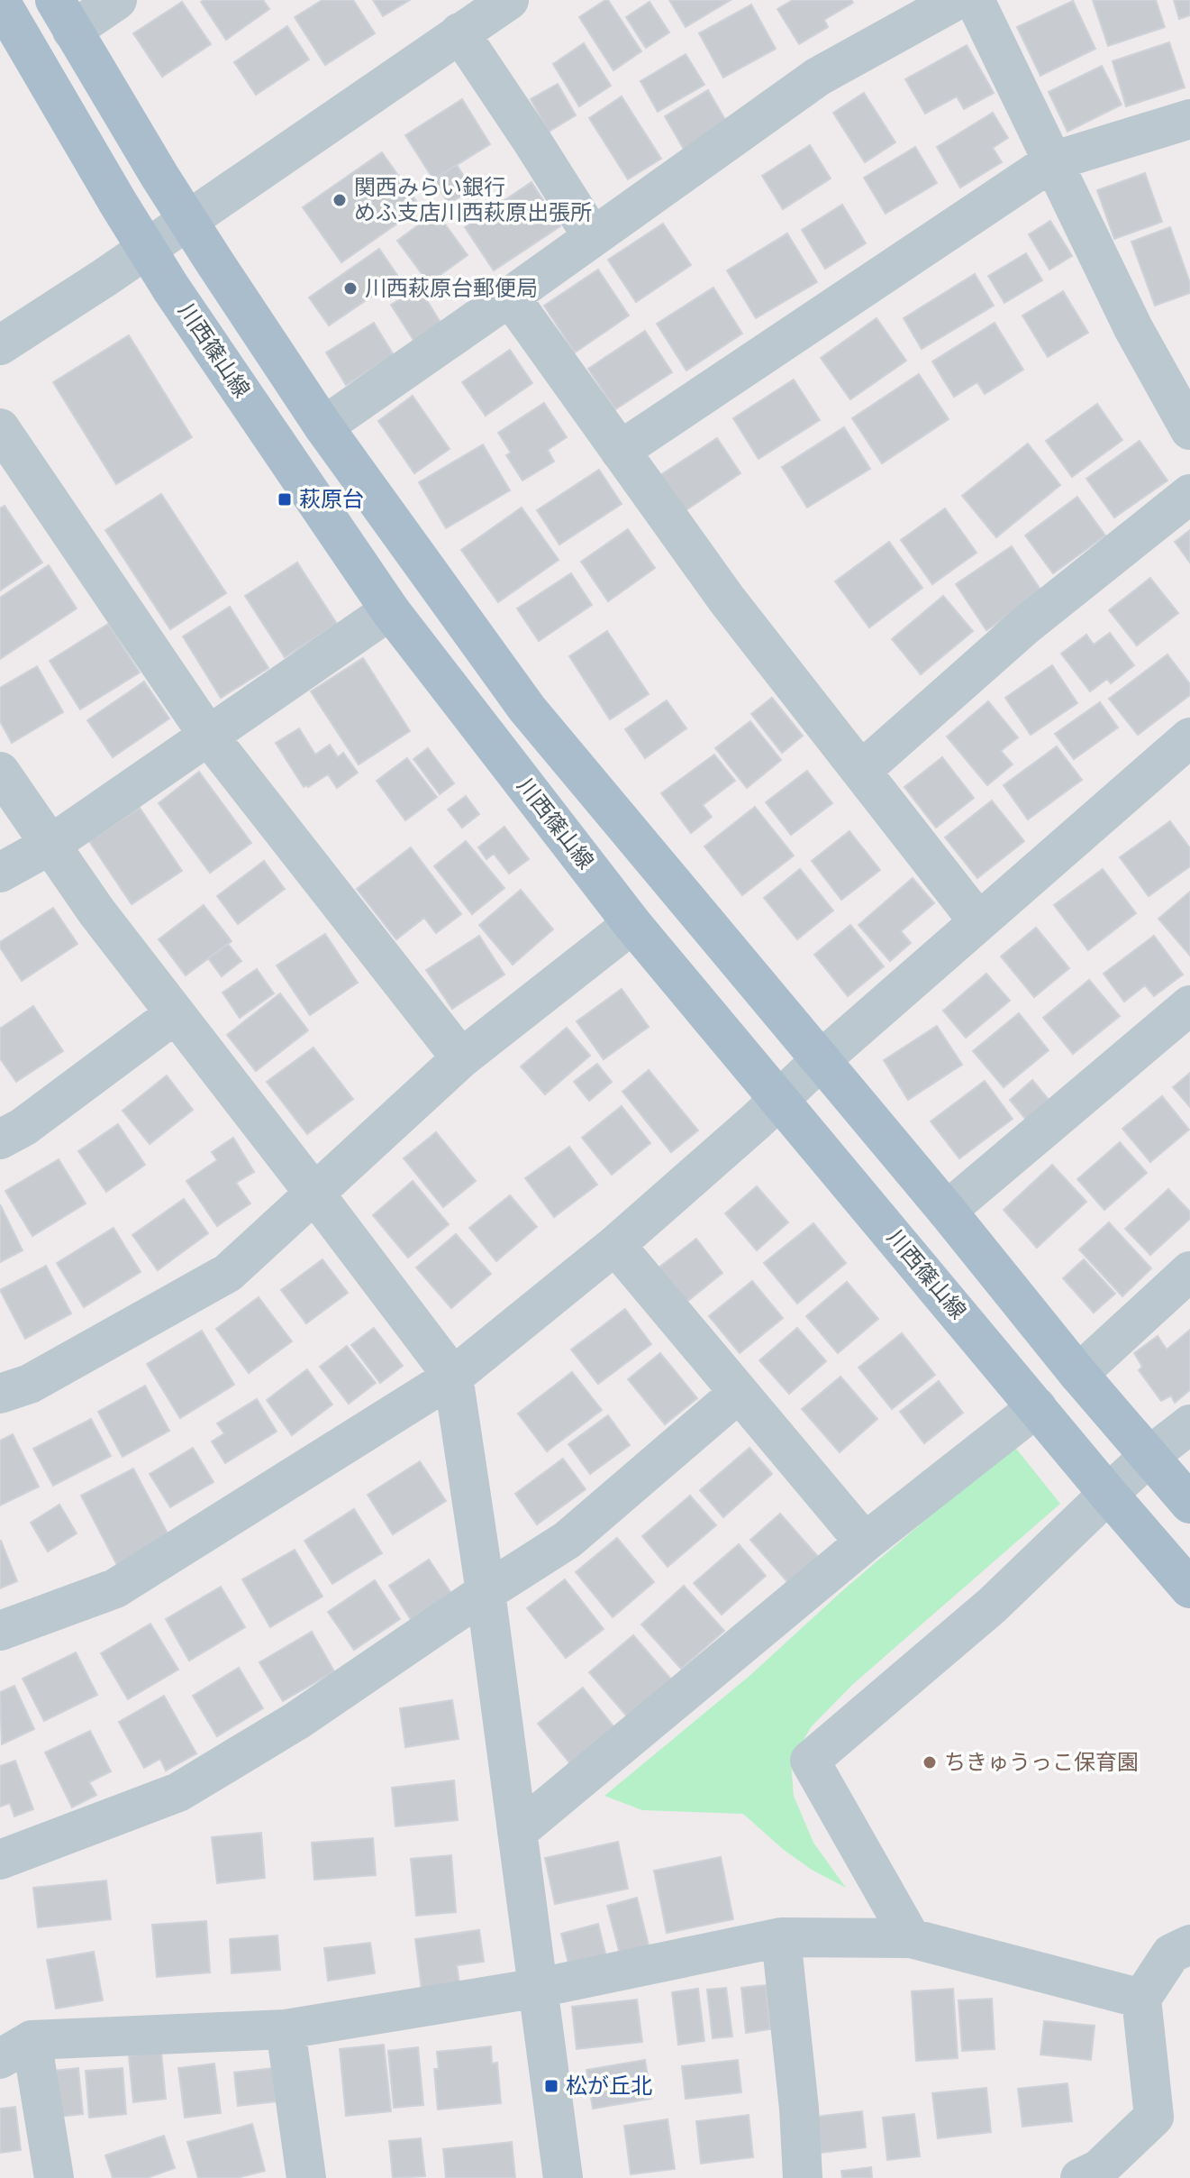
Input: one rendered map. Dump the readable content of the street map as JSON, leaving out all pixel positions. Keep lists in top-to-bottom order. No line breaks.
{"streets":{"main road":["川西篠山線"]},"places":{"other":["関西みらい銀行 めふ支店川西萩原出張所","川西萩原台郵便局","ちきゅうっこ保育園"],"transit":["萩原台","松が丘北"]}}
